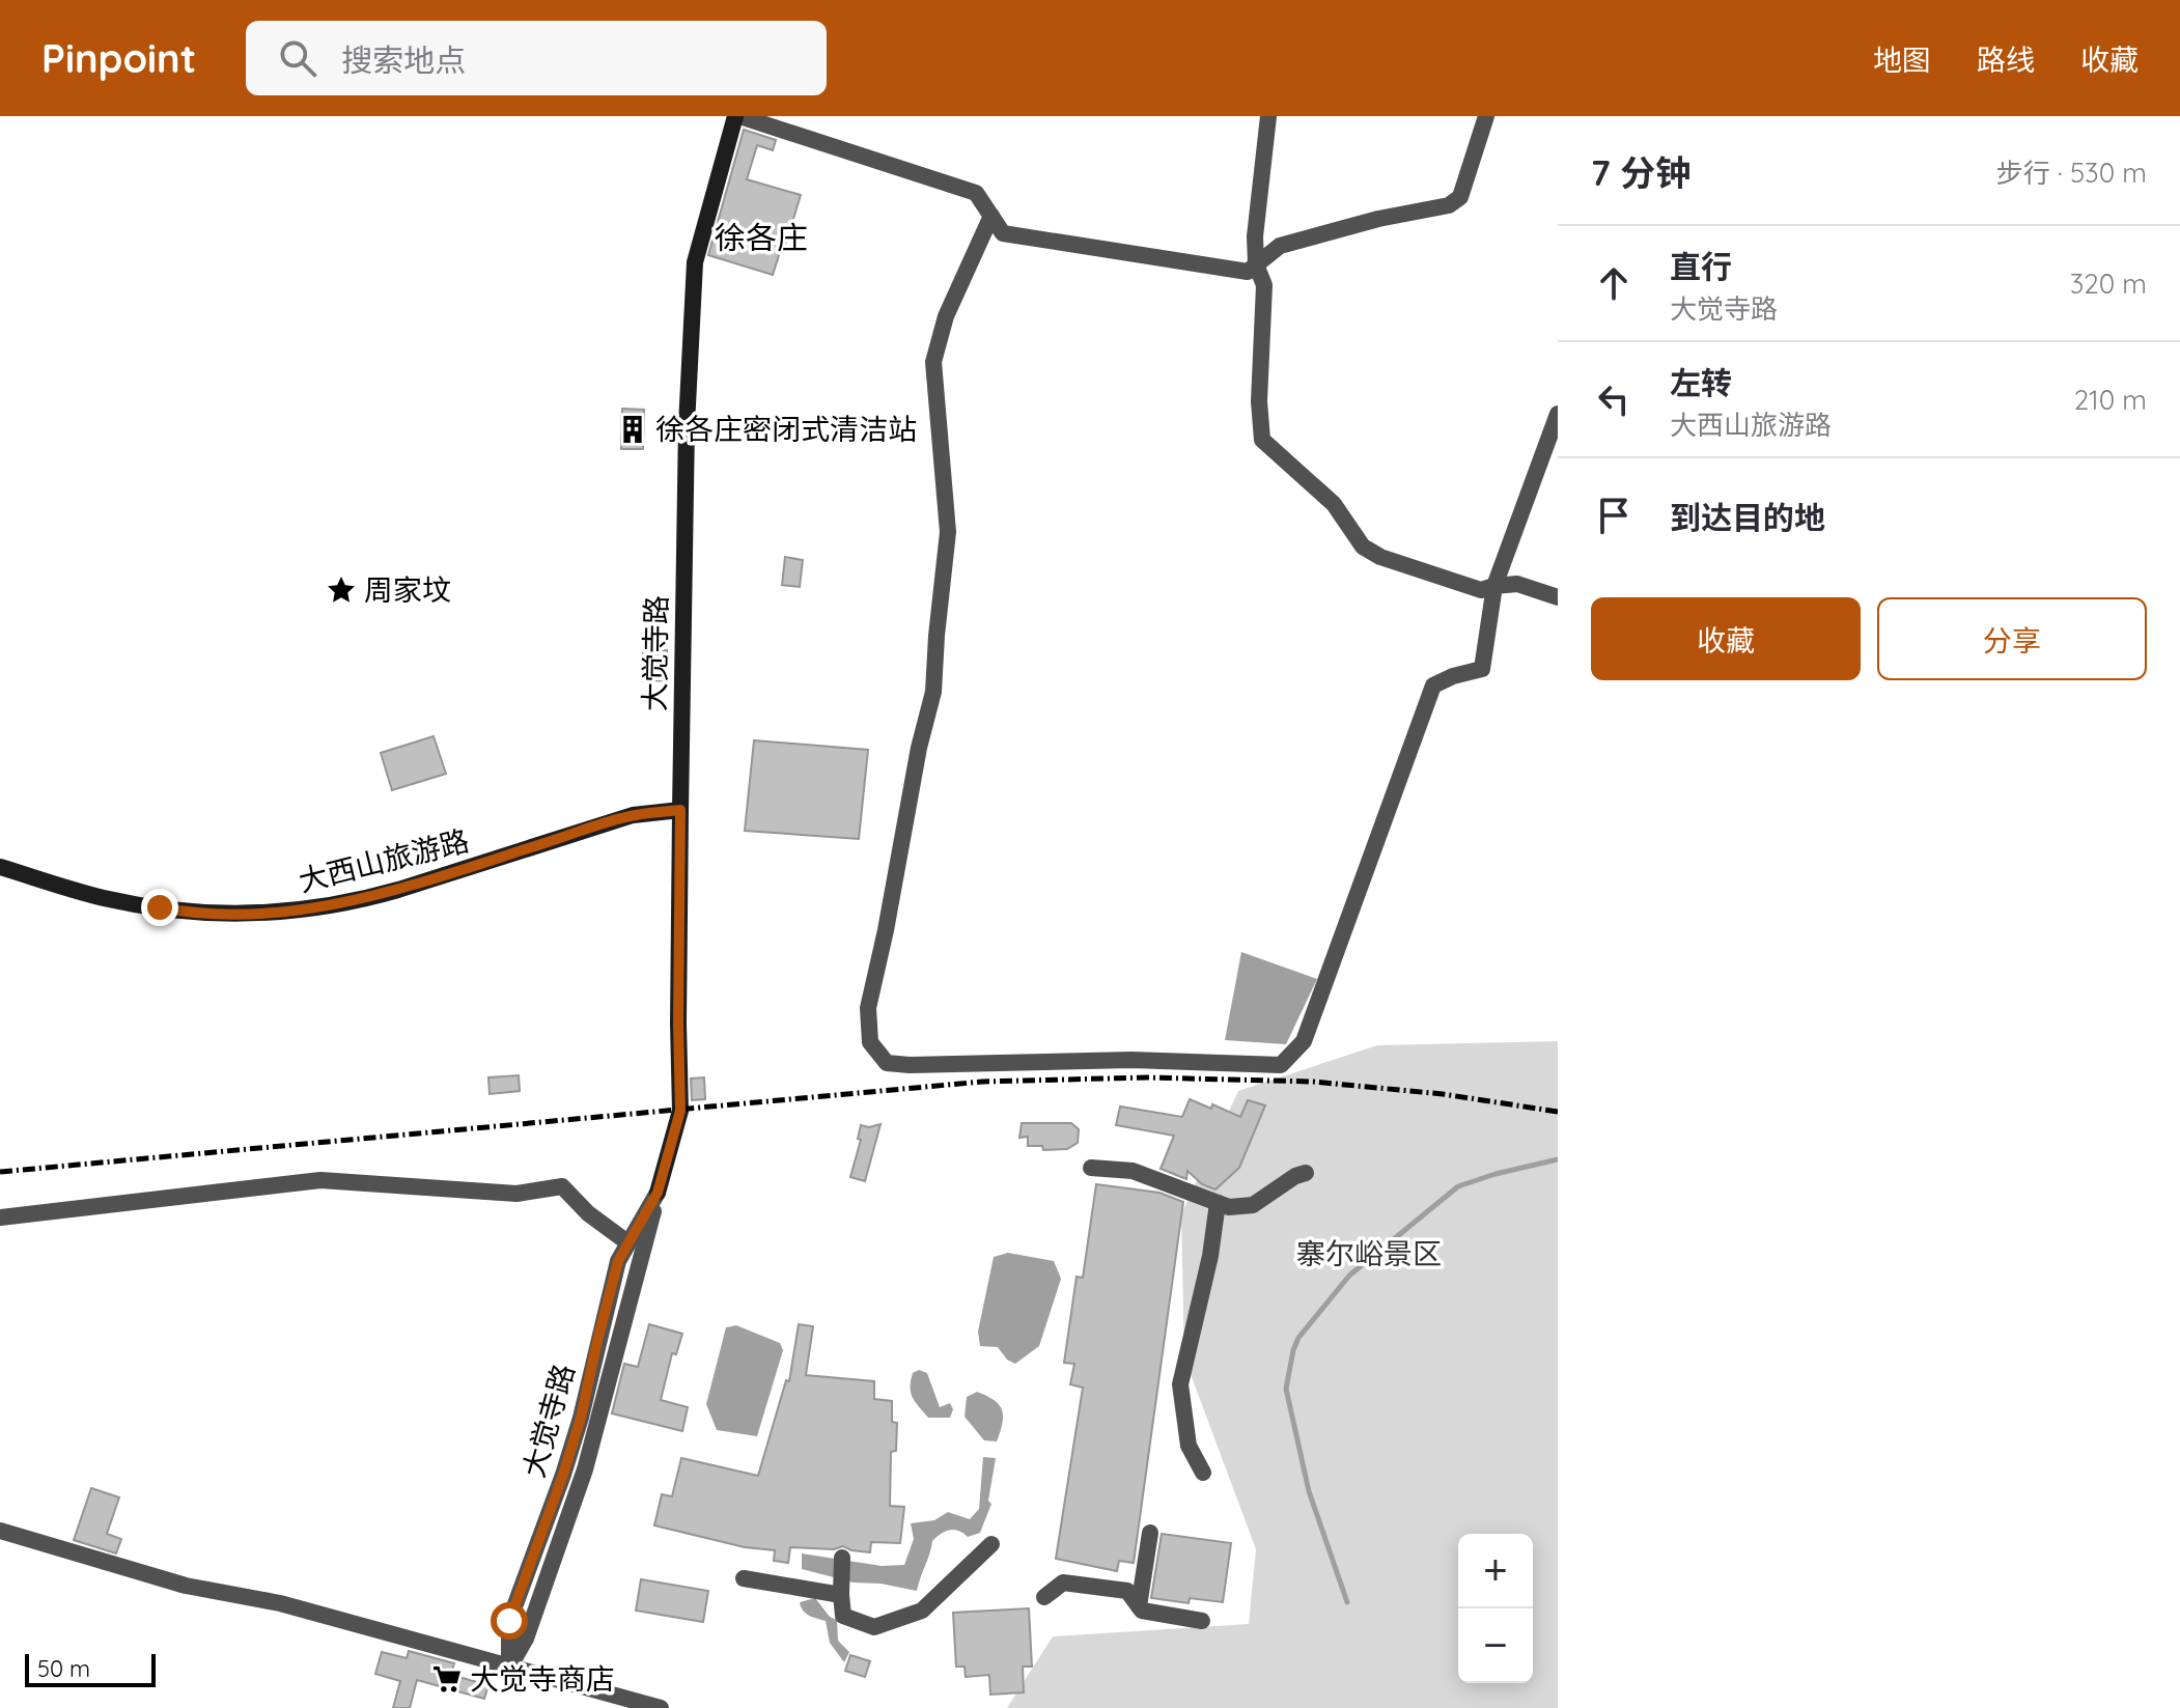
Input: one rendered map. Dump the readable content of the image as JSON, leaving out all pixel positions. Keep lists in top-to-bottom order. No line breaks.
{"streets":{"street":["大觉寺路","大西山旅游路"]},"crossings":[["大觉寺路","大西山旅游路"]],"districts":["徐各庄"],"parks":["寨尔峪景区"],"places":{"building":["徐各庄密闭式清洁站"],"place":["周家坟"],"supermarket":["大觉寺商店"]},"scale_bar":"50 m","page":{"header":"Pinpoint","search":"搜索地点","nav":["地图","路线","收藏"],"heading":["7 分钟","步行 · 530 m"],"list":[["直行","大觉寺路","320 m"],["左转","大西山旅游路","210 m"],"到达目的地"],"buttons":["收藏","分享"],"map_buttons":["+","−"],"scale":"50 m"}}
